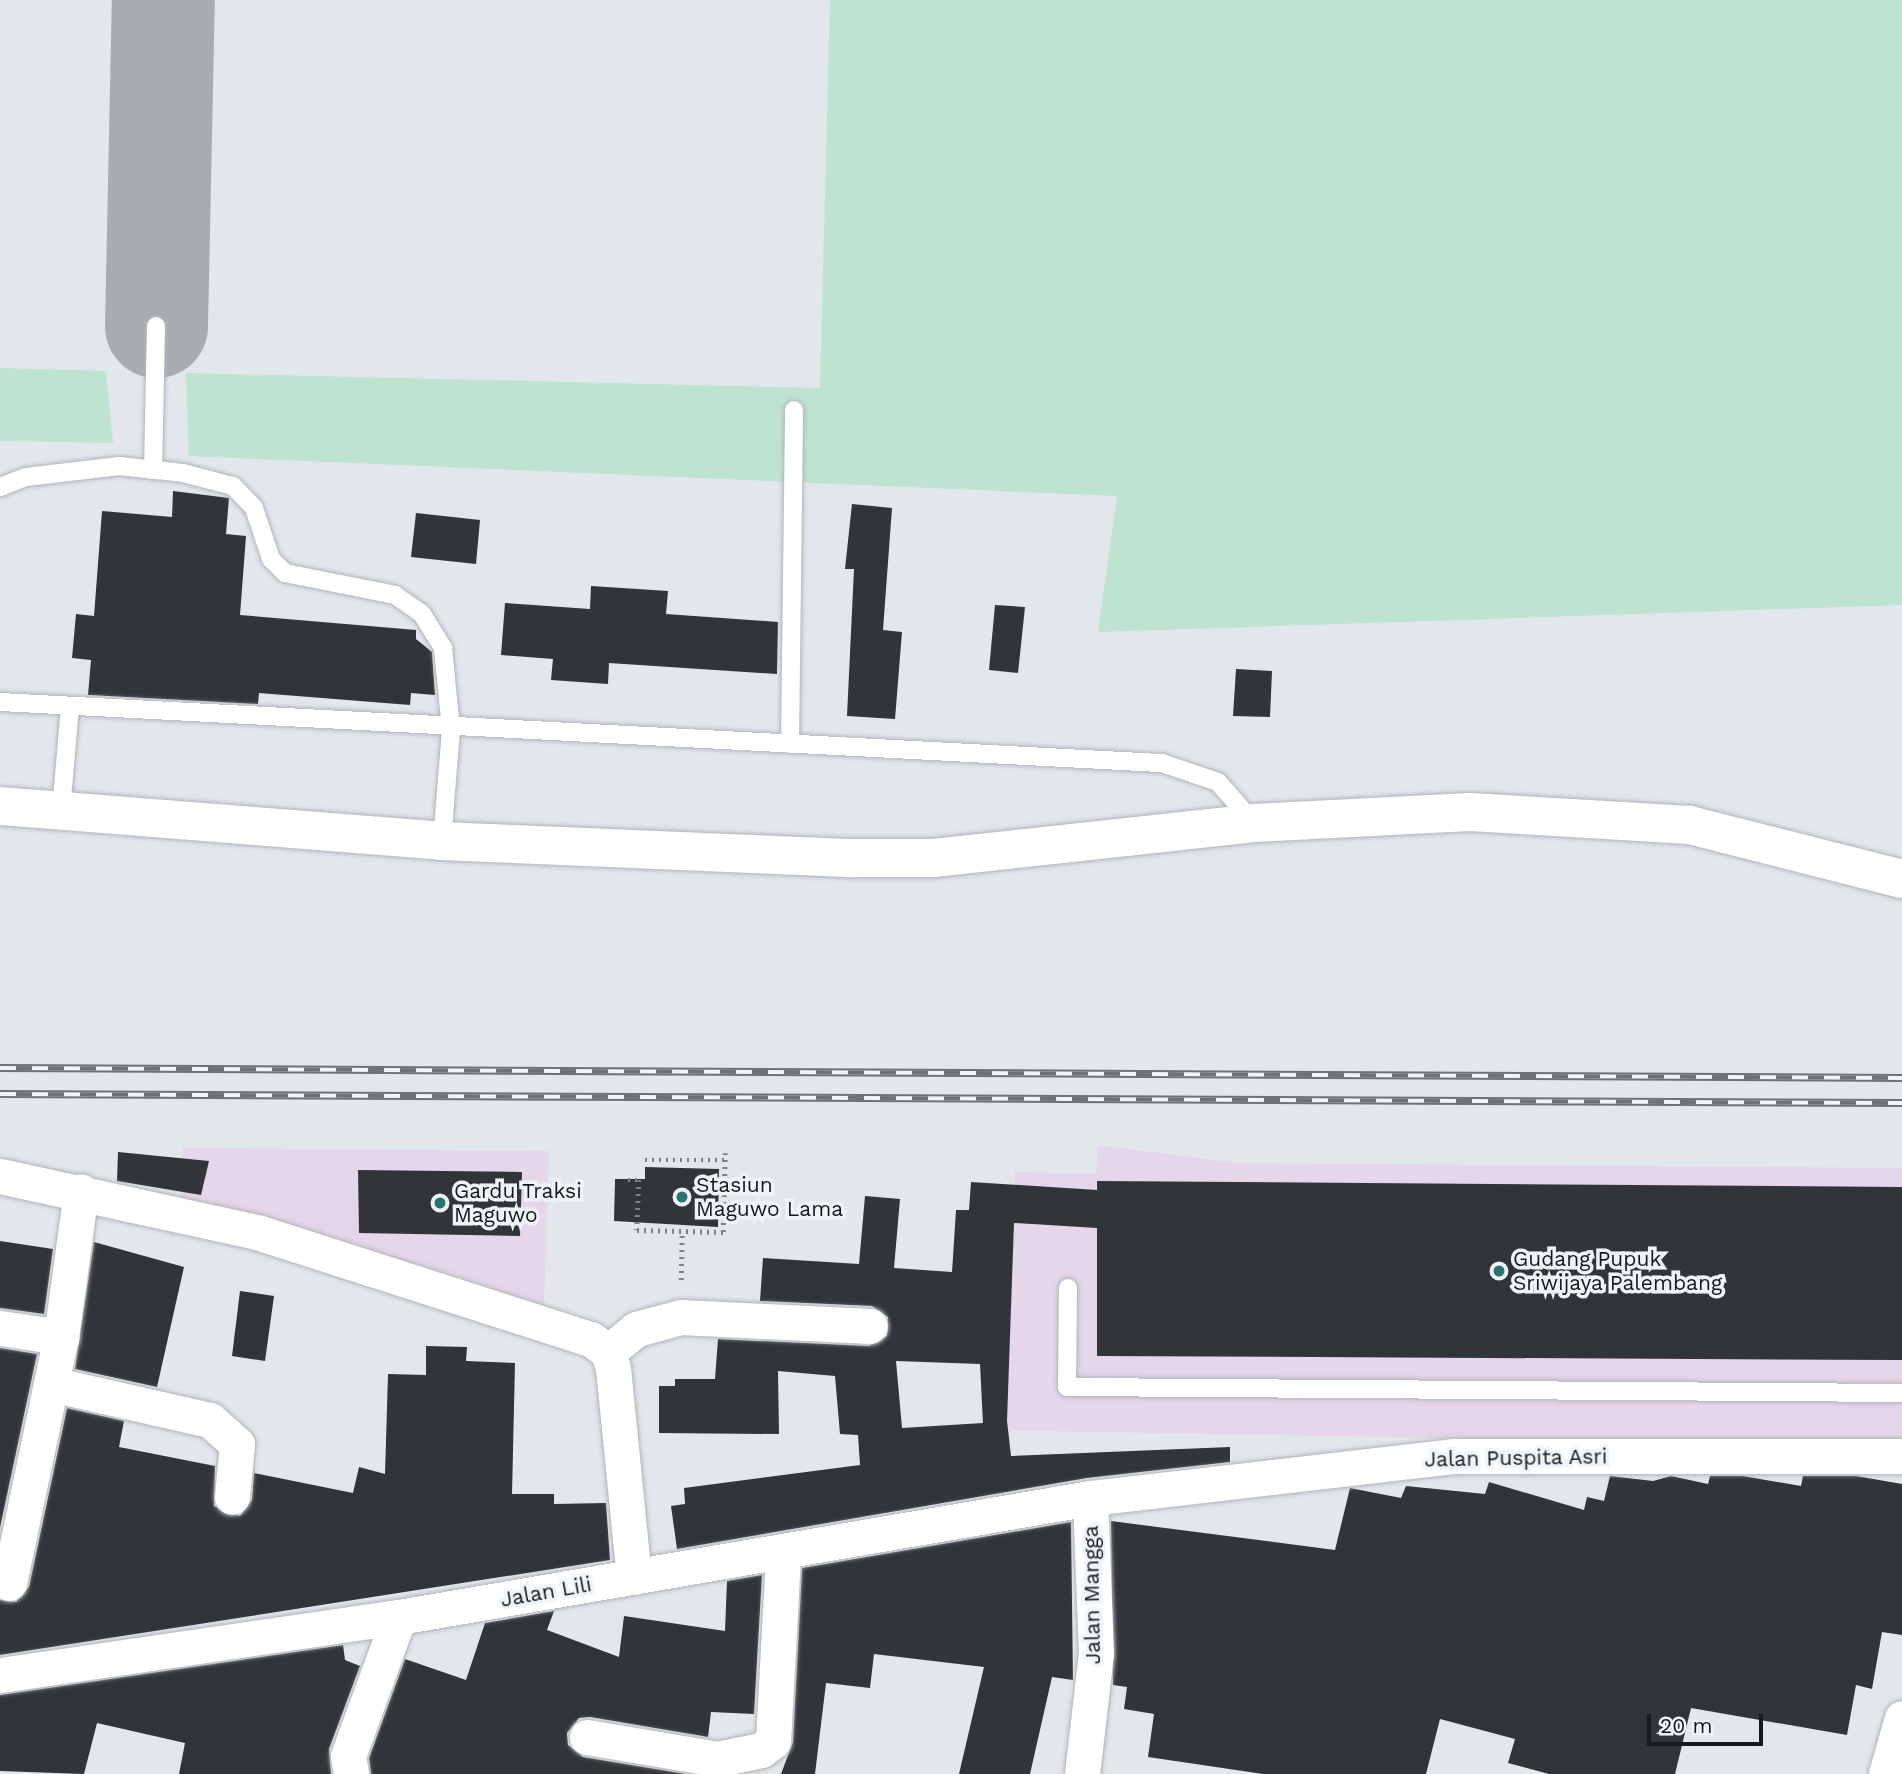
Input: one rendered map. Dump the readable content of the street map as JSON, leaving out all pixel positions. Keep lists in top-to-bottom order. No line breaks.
{"streets":{"street":["Jalan Puspita Asri","Jalan Lili","Jalan Mangga"]},"crossings":[["Jalan Puspita Asri","Jalan Lili"],["Jalan Puspita Asri","Jalan Mangga"],["Jalan Lili","Jalan Mangga"]],"places":["Stasiun Maguwo Lama","Gardu Traksi Maguwo","Gudang Pupuk Sriwijaya Palembang"],"scale_bar":"20 m"}
